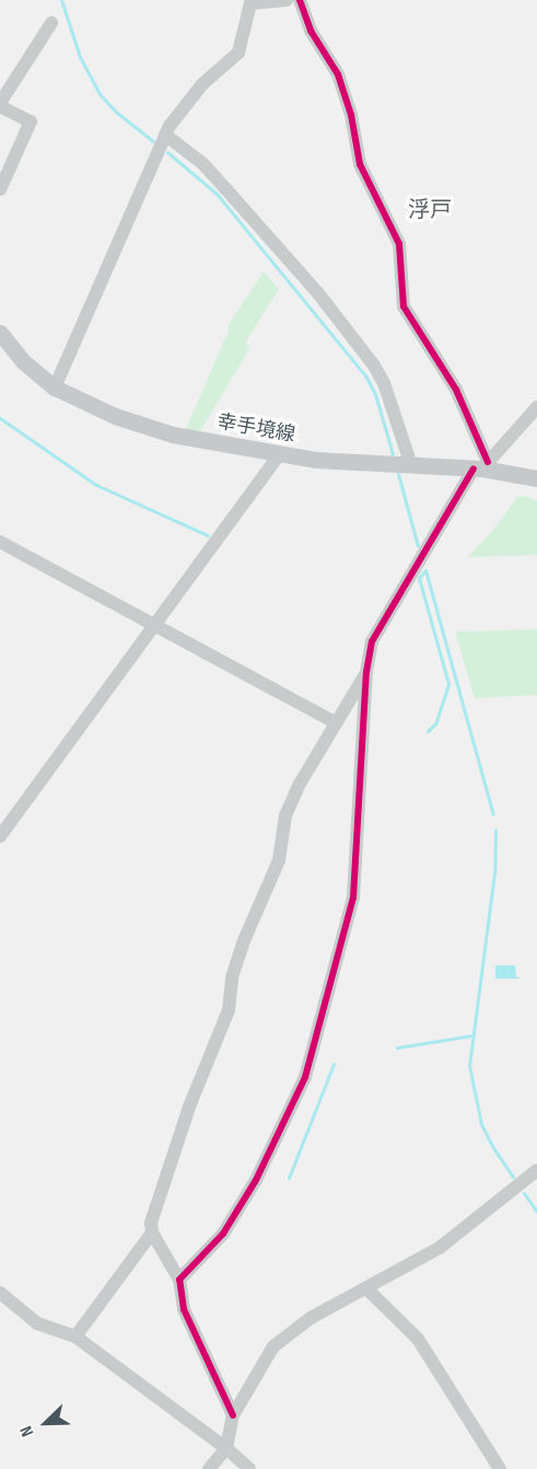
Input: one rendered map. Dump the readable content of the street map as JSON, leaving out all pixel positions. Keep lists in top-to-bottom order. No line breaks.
{"streets":{"main road":["幸手境線"]},"districts":["浮戸"],"north":"bottom left"}
